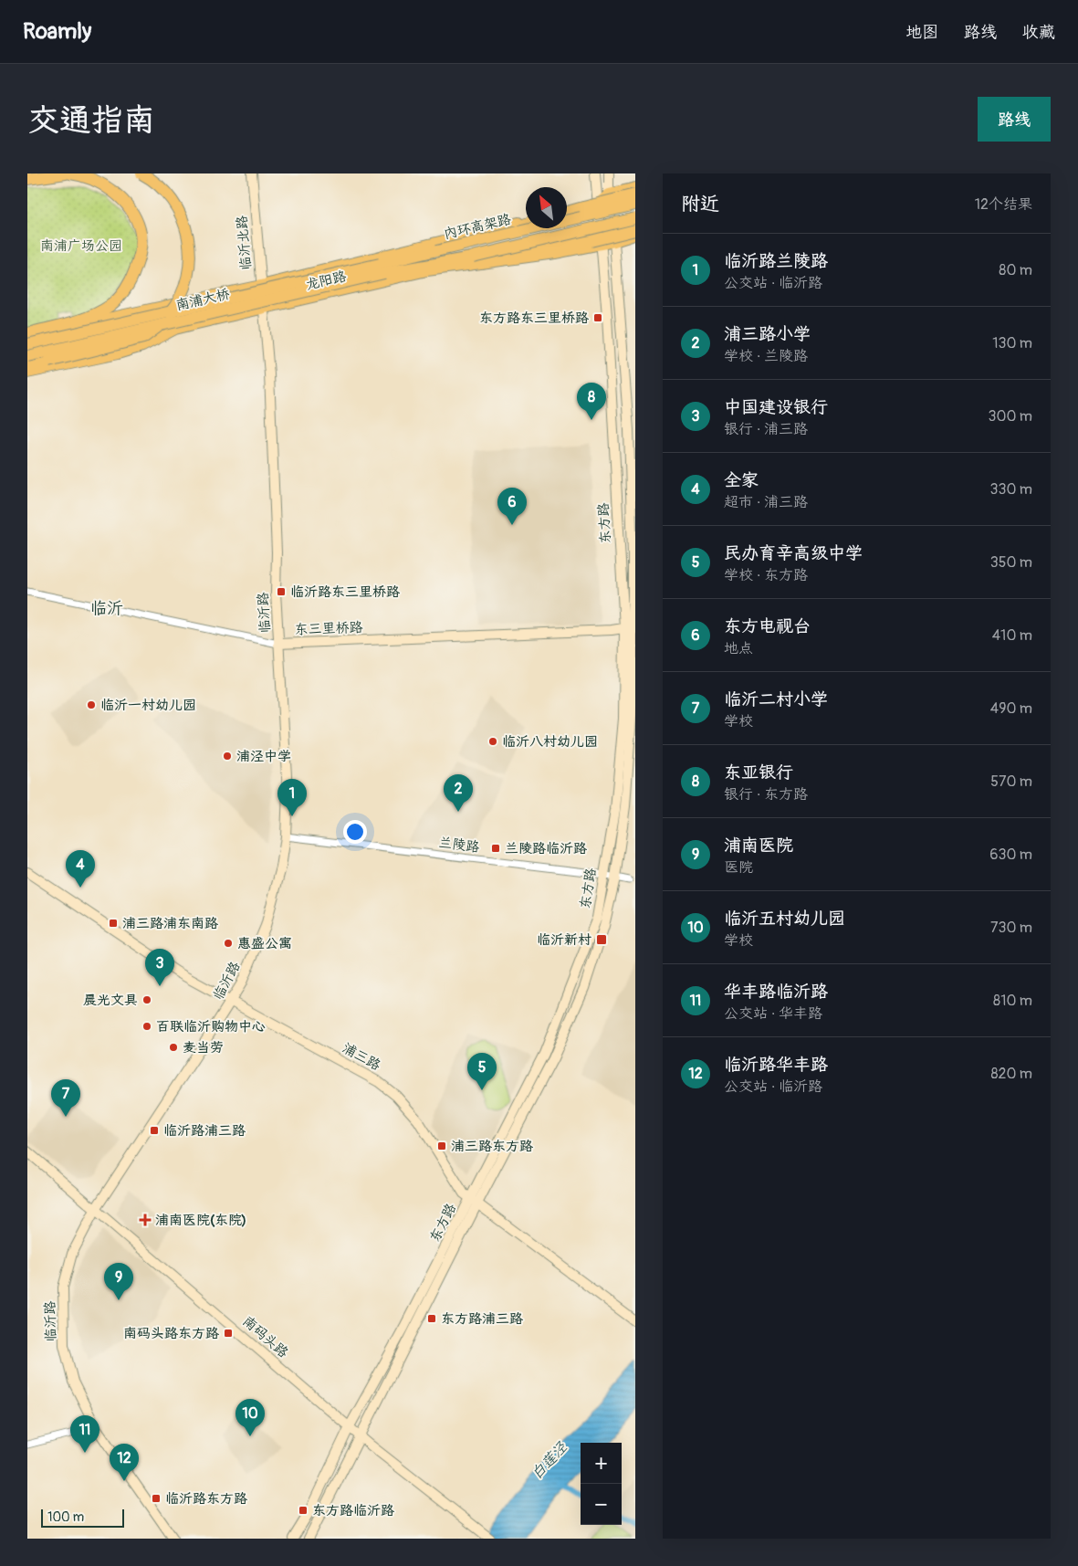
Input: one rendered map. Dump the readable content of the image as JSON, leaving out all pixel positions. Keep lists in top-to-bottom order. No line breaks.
{"streets":{"highway":["内环高架路","南浦大桥"],"main road":["龙阳路"],"street":["临沂北路","东方路","临沂路","东三里桥路","兰陵路","浦三路","南码头路"]},"crossings":[["内环高架路","南浦大桥"],["临沂北路","龙阳路"],["临沂北路","临沂路"],["龙阳路","东方路"],["龙阳路","临沂路"],["东方路","东三里桥路"],["东方路","兰陵路"],["东方路","浦三路"],["东方路","南码头路"],["临沂路","东三里桥路"],["临沂路","兰陵路"],["临沂路","浦三路"],["临沂路","南码头路"]],"districts":["临沂"],"water":["白莲泾"],"parks":["南浦广场公园"],"places":{"transit":["东方路东三里桥路","临沂路东三里桥路","兰陵路临沂路","浦三路浦东南路","临沂新村","临沂路浦三路","浦三路东方路","东方路浦三路","南码头路东方路","临沂路东方路","东方路临沂路"],"other":["临沂一村幼儿园","临沂八村幼儿园","浦泾中学","惠盛公寓","晨光文具","百联临沂购物中心","麦当劳"],"health":["浦南医院(东院)"]},"scale_bar":"100 m","north":"top left","page":{"header":"Roamly","nav":["地图","路线","收藏"],"buttons":"路线","title":"交通指南","heading":["附近","12个结果"],"list":[{"mark":"1","name":"临沂路兰陵路","note":"公交站 · 临沂路","value":"80 m"},{"mark":"2","name":"浦三路小学","note":"学校 · 兰陵路","value":"130 m"},{"mark":"3","name":"中国建设银行","note":"银行 · 浦三路","value":"300 m"},{"mark":"4","name":"全家","note":"超市 · 浦三路","value":"330 m"},{"mark":"5","name":"民办育辛高级中学","note":"学校 · 东方路","value":"350 m"},{"mark":"6","name":"东方电视台","note":"地点","value":"410 m"},{"mark":"7","name":"临沂二村小学","note":"学校","value":"490 m"},{"mark":"8","name":"东亚银行","note":"银行 · 东方路","value":"570 m"},{"mark":"9","name":"浦南医院","note":"医院","value":"630 m"},{"mark":"10","name":"临沂五村幼儿园","note":"学校","value":"730 m"},{"mark":"11","name":"华丰路临沂路","note":"公交站 · 华丰路","value":"810 m"},{"mark":"12","name":"临沂路华丰路","note":"公交站 · 临沂路","value":"820 m"}],"pins":["8","6","2","1","4","3","5","7","9","10","11","12"],"map_buttons":["+","−"],"scale":"100 m"}}
